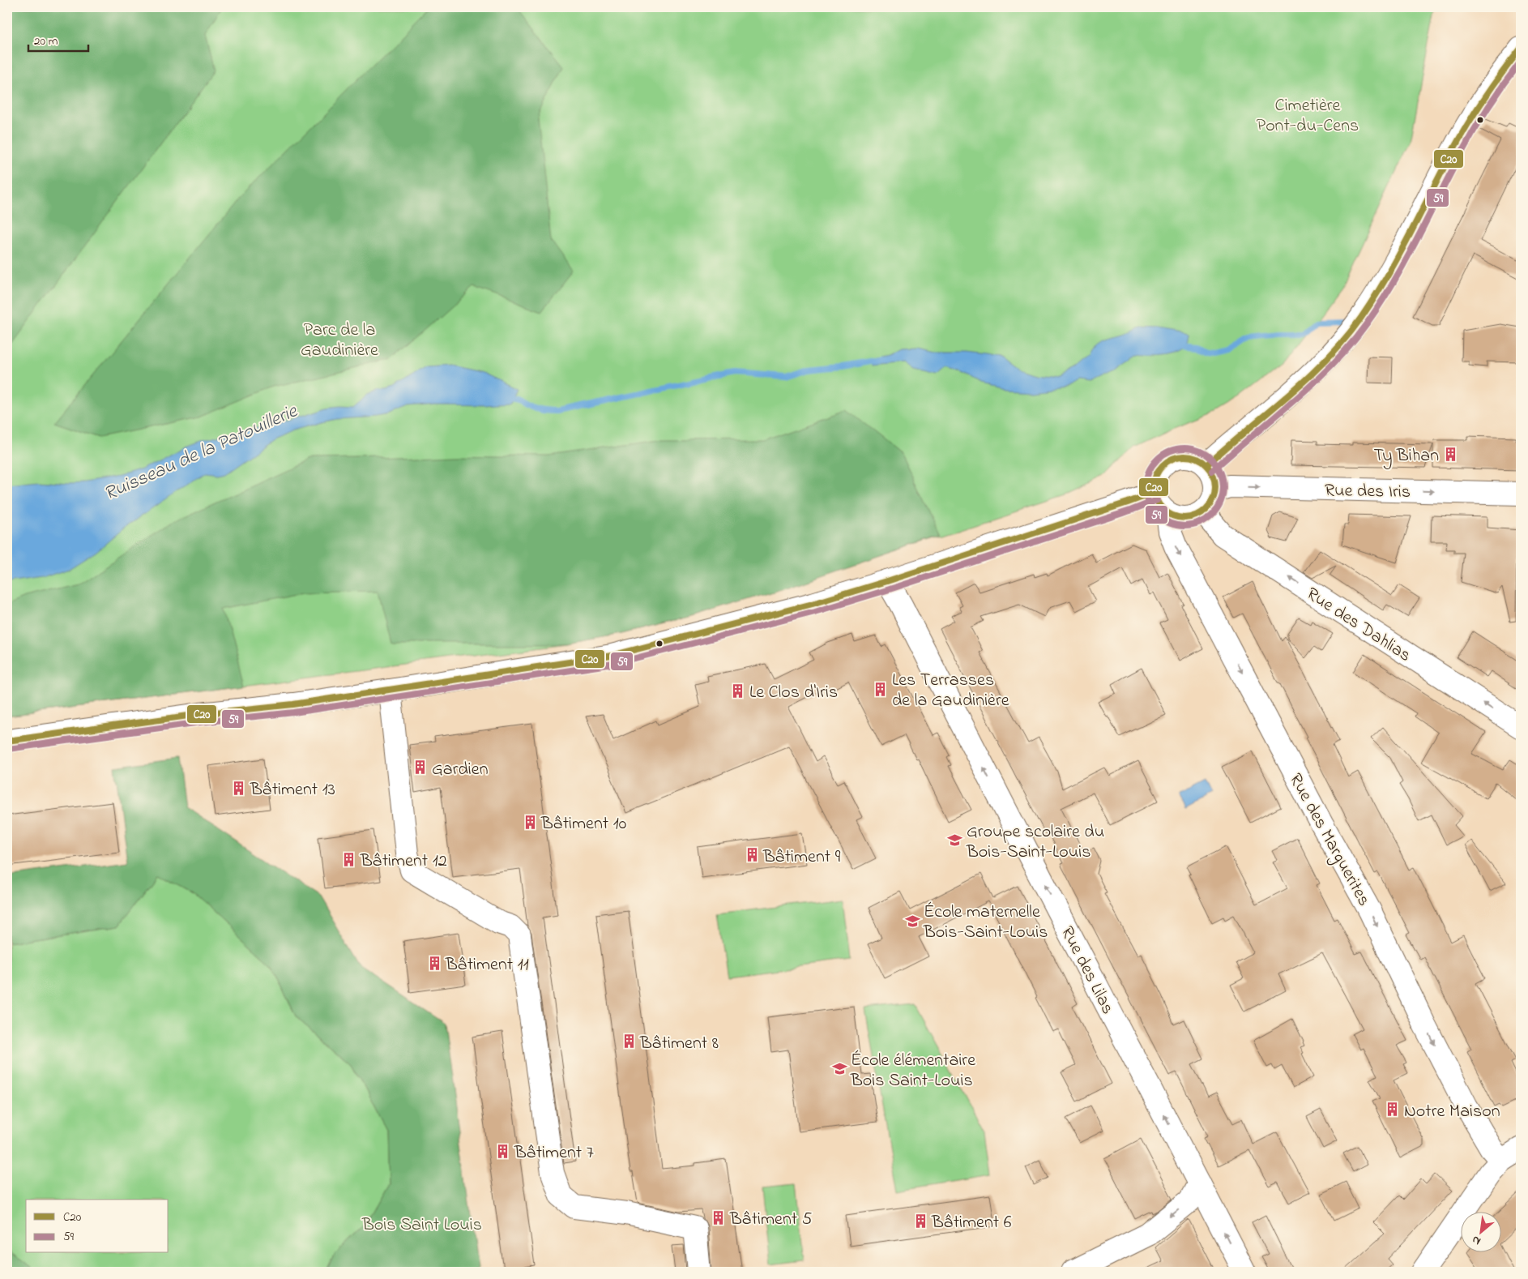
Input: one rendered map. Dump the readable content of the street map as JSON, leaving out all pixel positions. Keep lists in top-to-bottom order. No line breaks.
{"streets":{"street":["Rue des Iris","Rue des Dahlias","Rue des Marguerites","Rue des Lilas"]},"crossings":[["Rue des Iris","Rue des Dahlias"],["Rue des Iris","Rue des Marguerites"],["Rue des Dahlias","Rue des Marguerites"]],"one_way":["Rue des Iris","Rue des Dahlias","Rue des Marguerites","Rue des Lilas"],"water":["Ruisseau de la Patouillerie"],"parks":["Cimetière Pont-du-Cens","Parc de la Gaudinière","Bois Saint Louis"],"places":{"building":["Ty Bihan","Les Terrasses de la Gaudinière","Le Clos d'Iris","Gardien","Bâtiment 13","Bâtiment 10","Bâtiment 9","Bâtiment 12","Bâtiment 11","Bâtiment 8","Notre Maison","Bâtiment 7","Bâtiment 5","Bâtiment 6"],"school or university":["Groupe scolaire du Bois-Saint-Louis","École maternelle Bois-Saint-Louis","École élémentaire Bois Saint-Louis"]},"lines":["transit line C20","transit line 59"],"legend":["C20","59"],"scale_bar":"20 m","north":"bottom left"}
